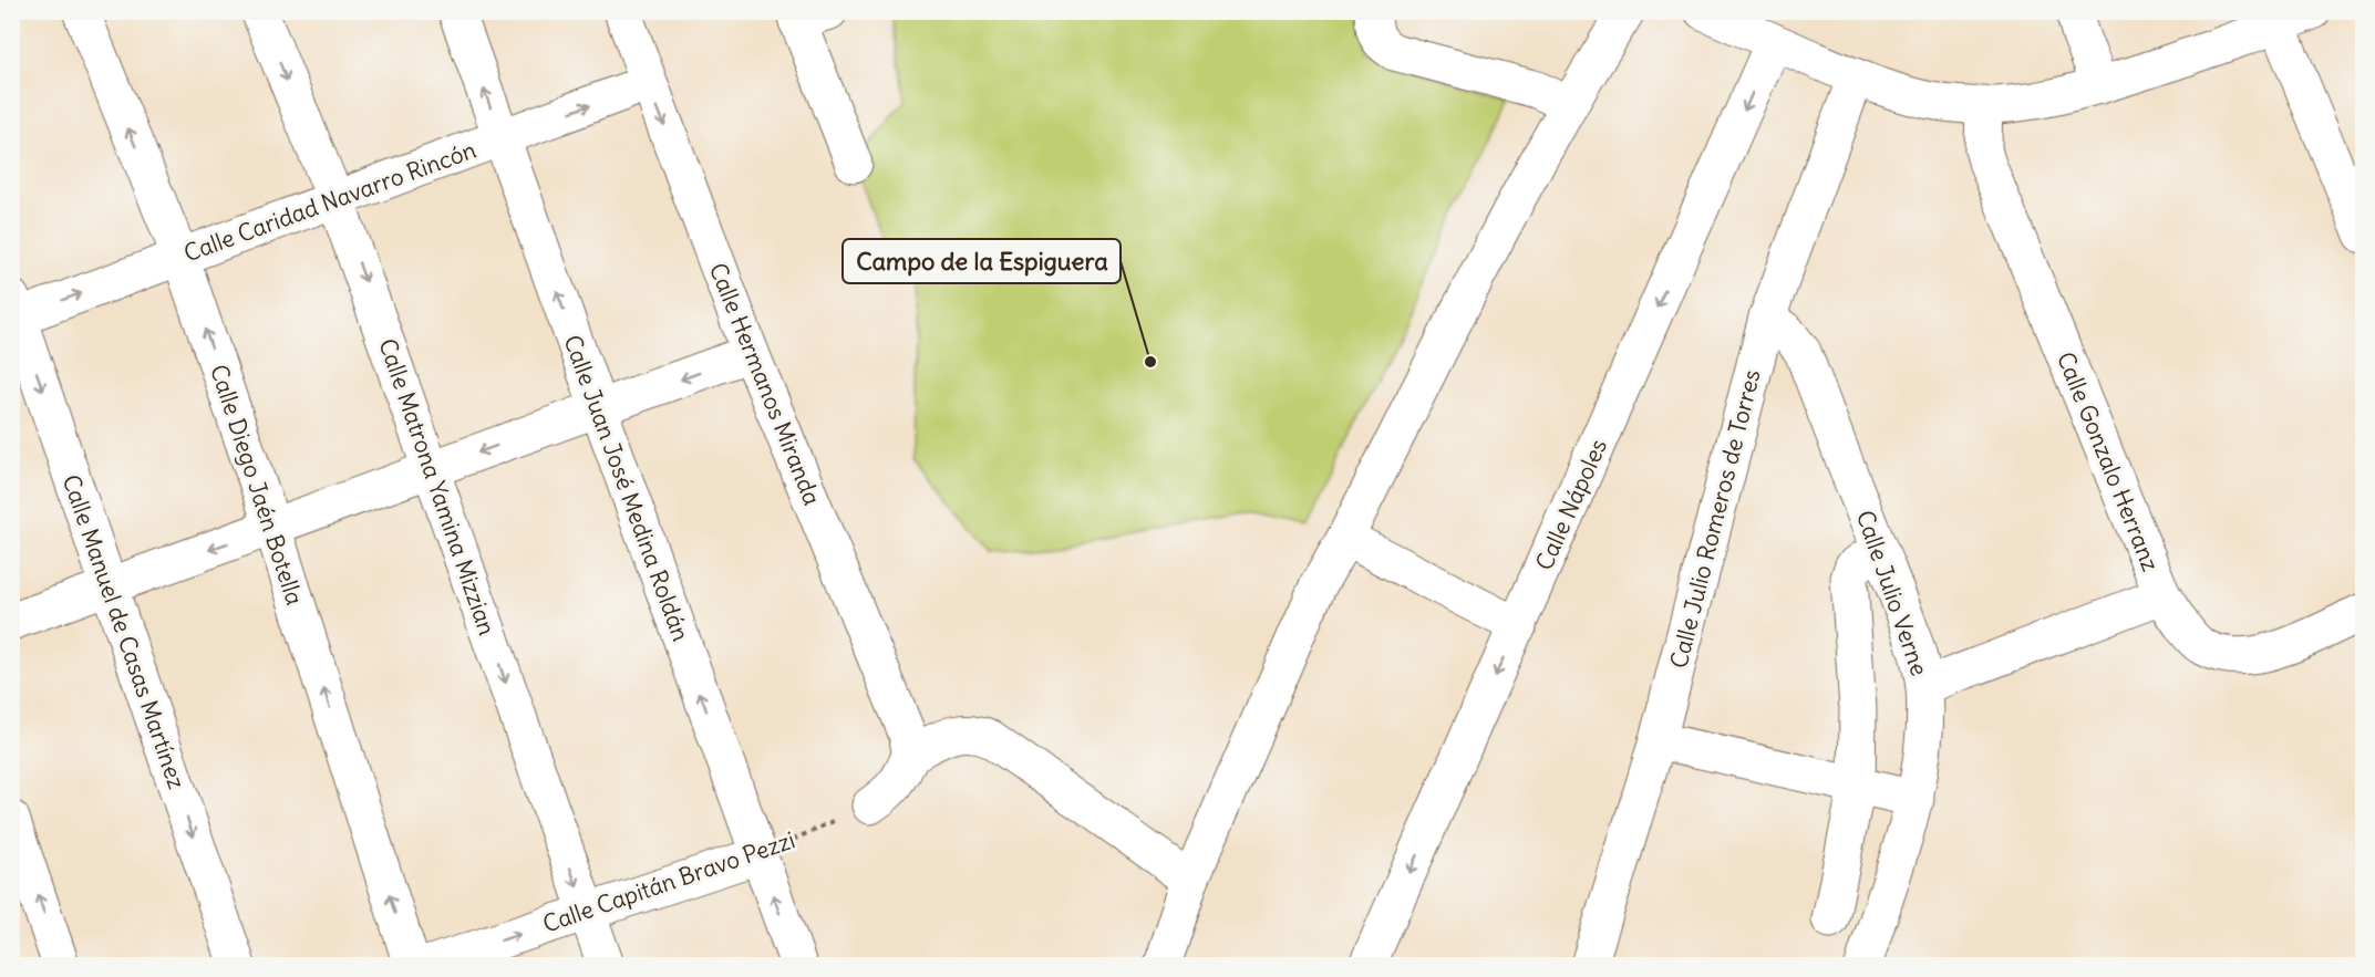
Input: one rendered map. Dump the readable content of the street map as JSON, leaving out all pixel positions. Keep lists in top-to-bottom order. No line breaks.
{"streets":{"street":["Calle Caridad Navarro Rincón","Calle Hermanos Miranda","Calle Gonzalo Herranz","Calle Diego Jaén Botella","Calle Matrona Yamina Mizzian","Calle Juan José Medina Roldán","Calle Nápoles","Calle Julio Romeros de Torres","Calle Julio Verne","Calle Manuel de Casas Martínez","Calle Capitán Bravo Pezzi"]},"crossings":[["Calle Caridad Navarro Rincón","Calle Hermanos Miranda"],["Calle Caridad Navarro Rincón","Calle Diego Jaén Botella"],["Calle Caridad Navarro Rincón","Calle Matrona Yamina Mizzian"],["Calle Caridad Navarro Rincón","Calle Juan José Medina Roldán"],["Calle Caridad Navarro Rincón","Calle Manuel de Casas Martínez"],["Calle Matrona Yamina Mizzian","Calle Capitán Bravo Pezzi"],["Calle Juan José Medina Roldán","Calle Capitán Bravo Pezzi"],["Calle Julio Romeros de Torres","Calle Julio Verne"]],"one_way":["Calle Diego Jaén Botella","Calle Matrona Yamina Mizzian","Calle Juan José Medina Roldán","Calle Manuel de Casas Martínez","Calle Capitán Bravo Pezzi"],"places":["Campo de la Espiguera"]}
